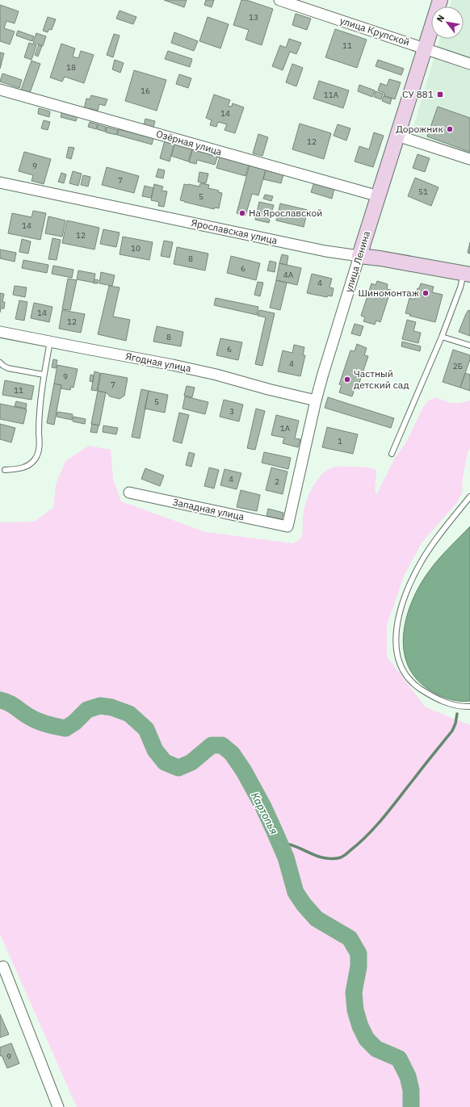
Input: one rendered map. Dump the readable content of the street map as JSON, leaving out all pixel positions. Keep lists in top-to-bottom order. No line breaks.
{"streets":{"main road":["Ярославская улица","улица Ленина"],"street":["улица Крупской","Озёрная улица","Ягодная улица","Западная улица"]},"crossings":[["улица Крупской","улица Ленина"],["Озёрная улица","улица Ленина"],["Ярославская улица","улица Ленина"],["улица Ленина","Ягодная улица"],["улица Ленина","Западная улица"]],"water":["Картопья"],"places":{"transit":["СУ 881"],"other":["Дорожник","На Ярославской","Шиномонтаж","Частный детский сад"]},"house_numbers":["13","11","18","16","11А","14","12","9","7","51","5","14","12","10","8","6","4А","4","14","12","8","6","4","2Б","9","7","11","5","3","1А","1","4","2","9"],"north":"top left"}
